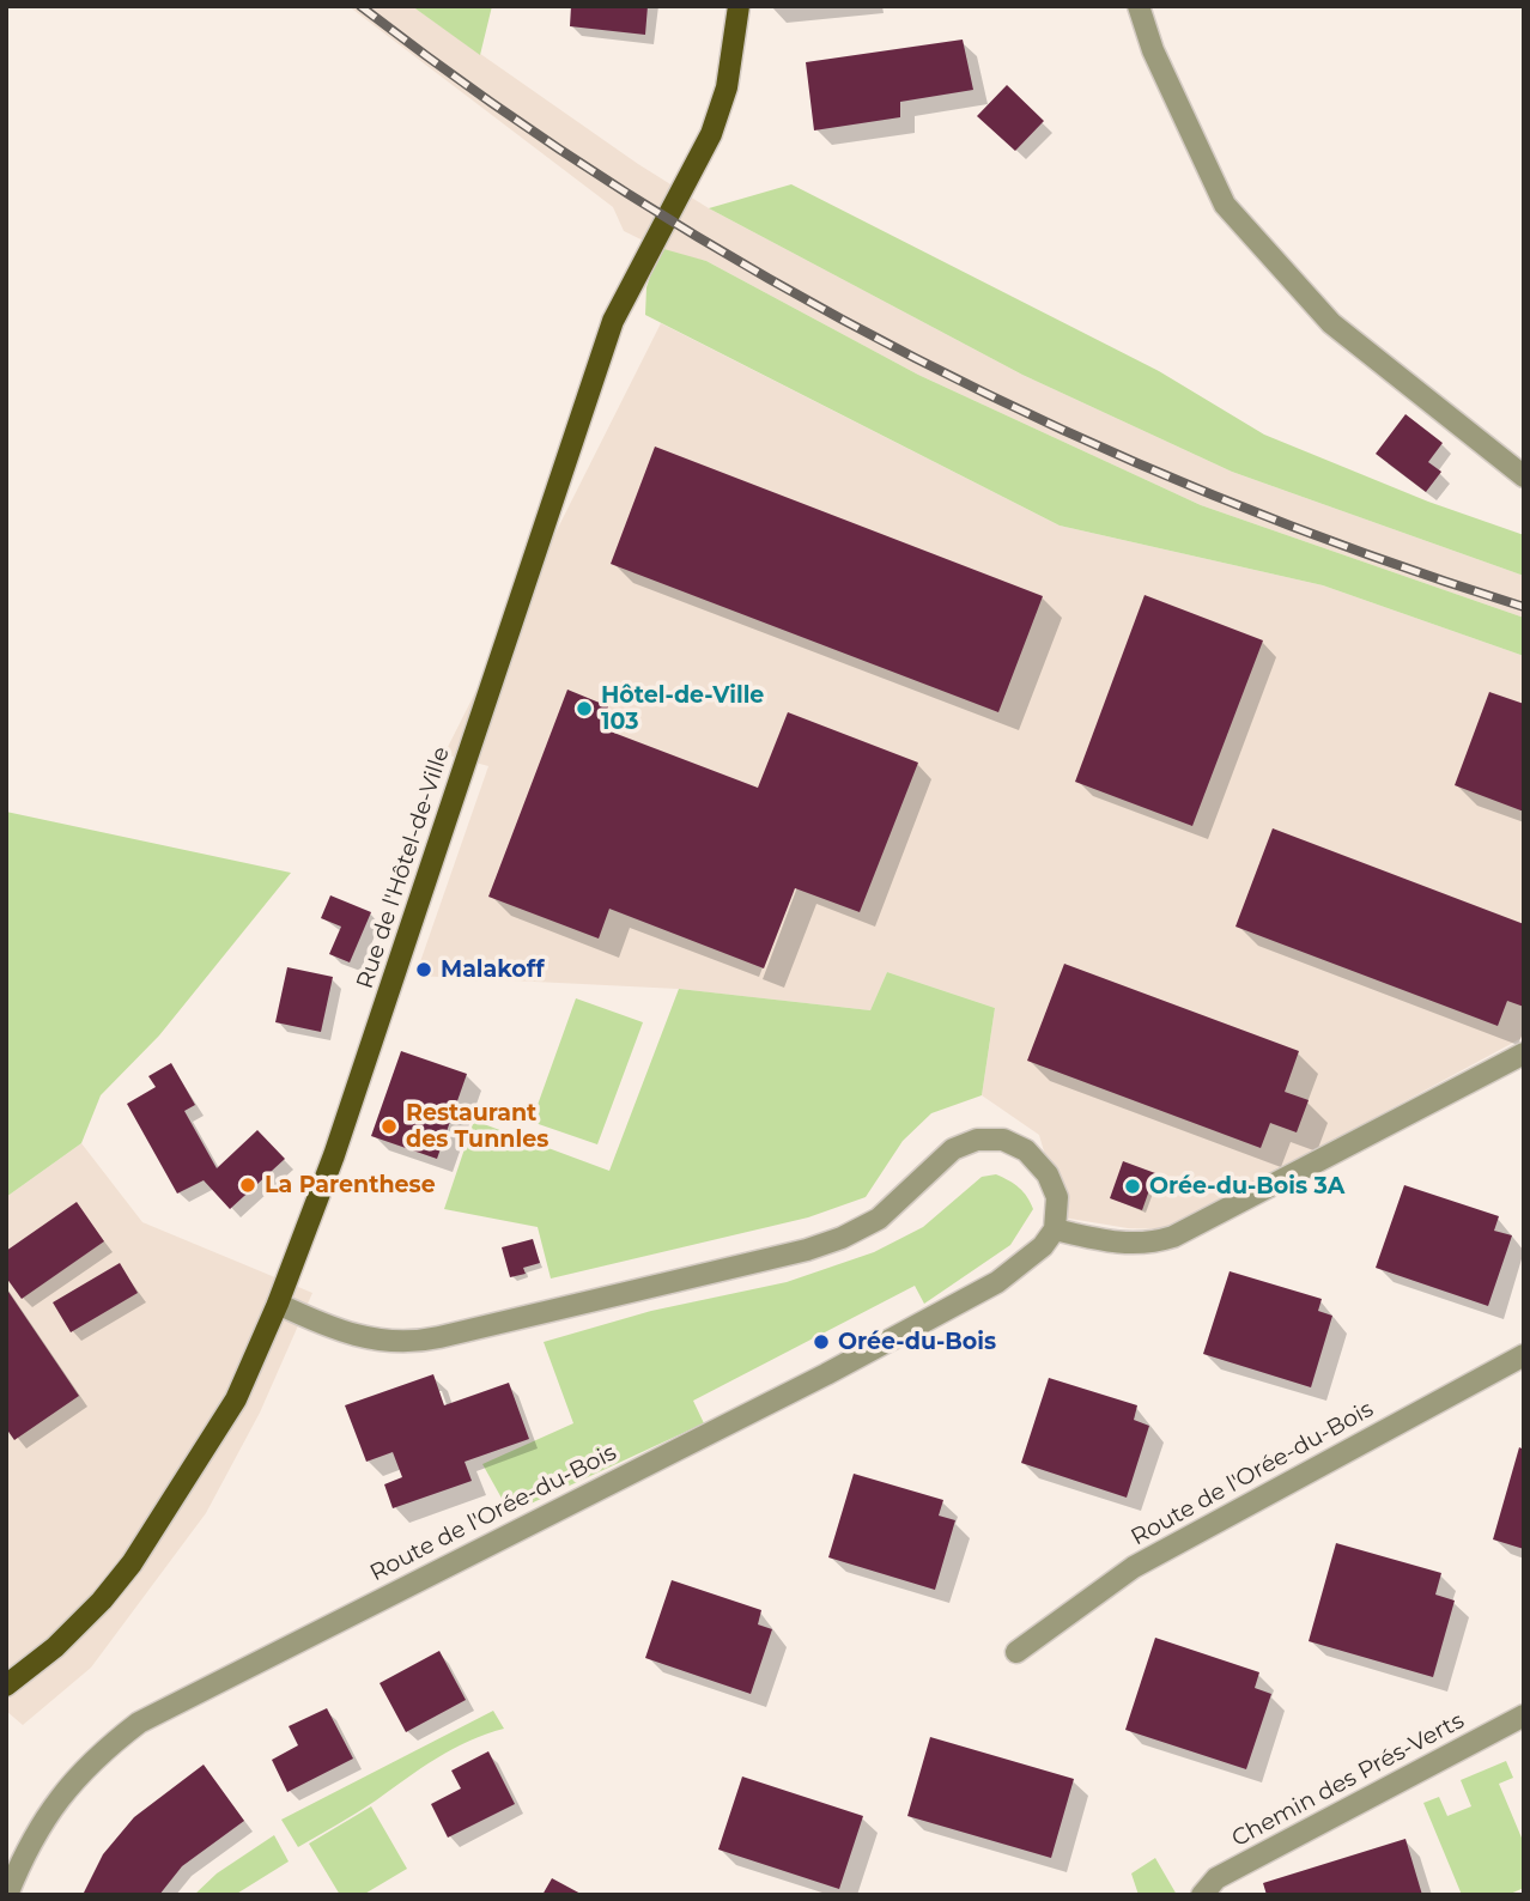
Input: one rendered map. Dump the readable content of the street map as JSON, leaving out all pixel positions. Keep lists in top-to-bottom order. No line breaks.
{"streets":{"main road":["Rue de l'Hôtel-de-Ville"],"street":["Route de l'Orée-du-Bois","Chemin des Prés-Verts"]},"places":["Hôtel-de-Ville 103","Malakoff","Restaurant des Tunnles","La Parenthese","Orée-du-Bois 3A","Orée-du-Bois"]}
